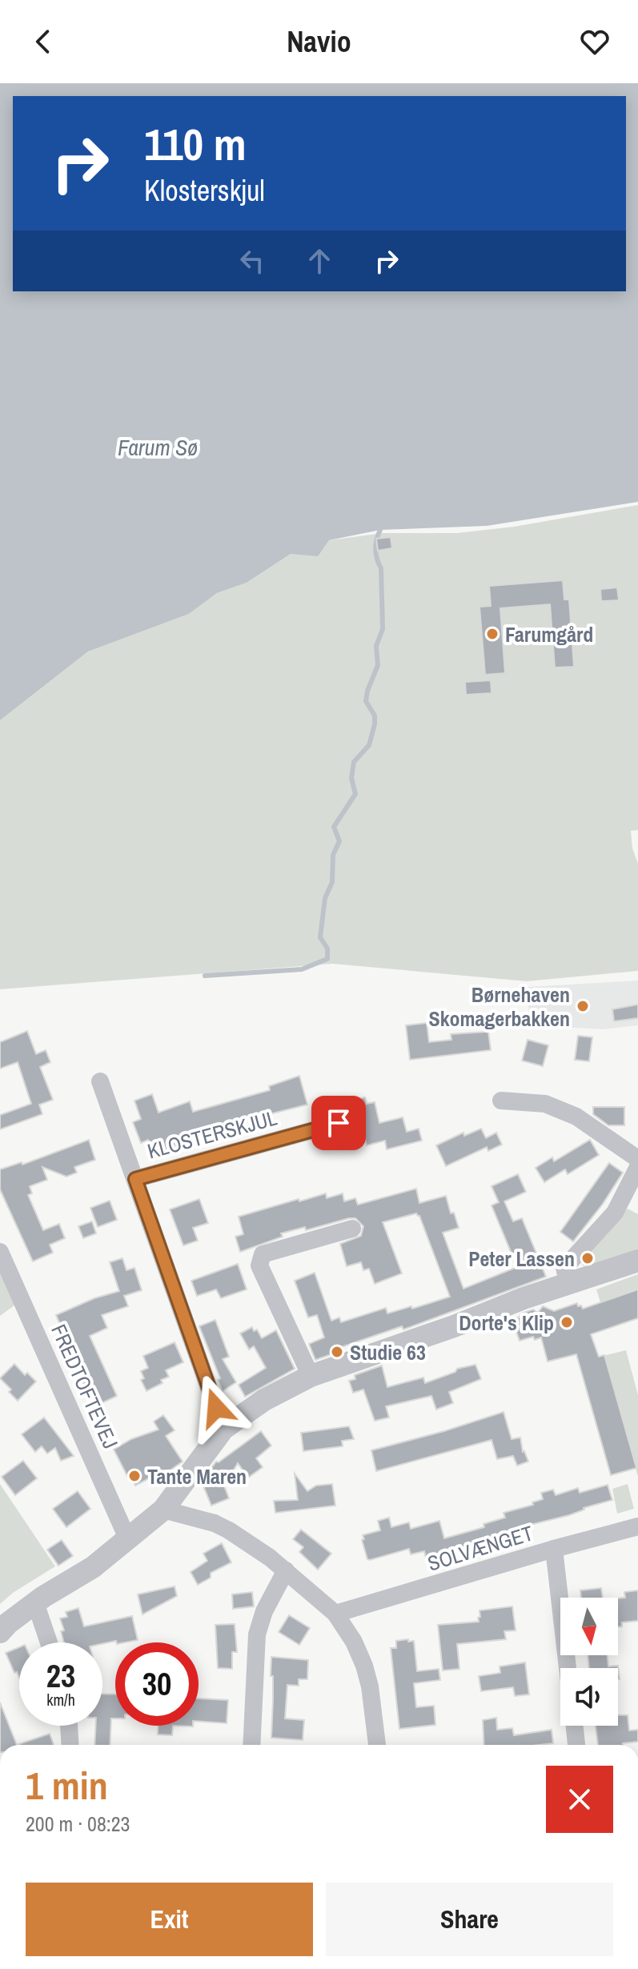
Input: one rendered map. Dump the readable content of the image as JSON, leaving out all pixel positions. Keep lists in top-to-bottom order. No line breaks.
{"streets":{"street":["KLOSTERSKJUL","FREDTOFTEVEJ","SOLVÆNGET"]},"water":["Farum Sø"],"places":["Farumgård","Børnehaven Skomagerbakken","Peter Lassen","Dorte's Klip","Studie 63","Tante Maren"],"north":"bottom","page":{"header":"Navio","turn":["110 m","Klosterskjul"],"speed":"23 km/h","limit":"30","heading":["1 min","200 m · 08:23"],"buttons":["Exit","Share"]}}
